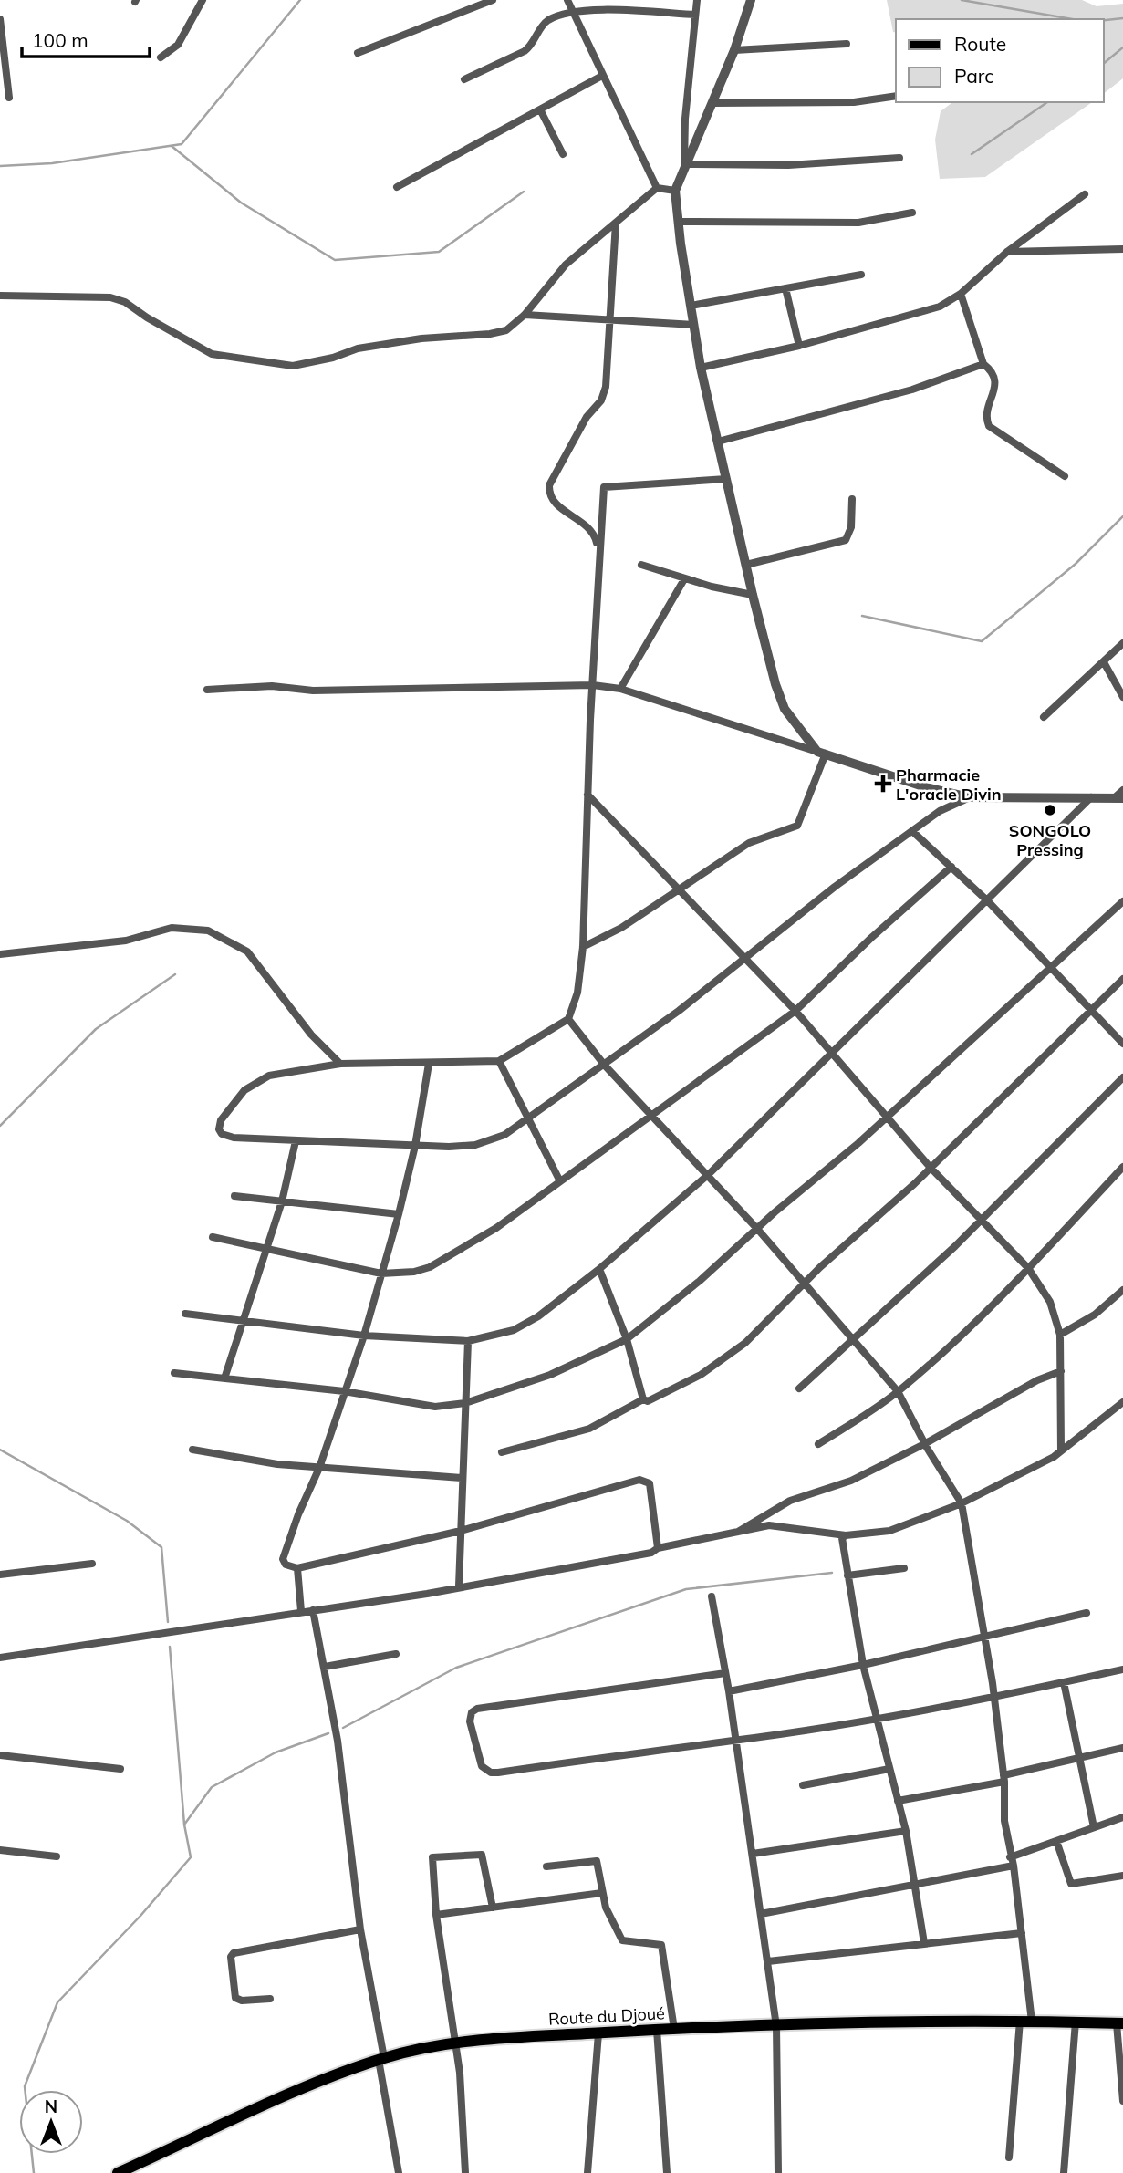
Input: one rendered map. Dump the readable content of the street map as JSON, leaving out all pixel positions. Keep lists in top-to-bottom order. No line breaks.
{"streets":{"main road":["Route du Djoué"]},"places":{"health":["Pharmacie L'oracle Divin"],"other":["SONGOLO Pressing"]},"legend":["Route","Parc"],"scale_bar":"100 m","north":"top"}
